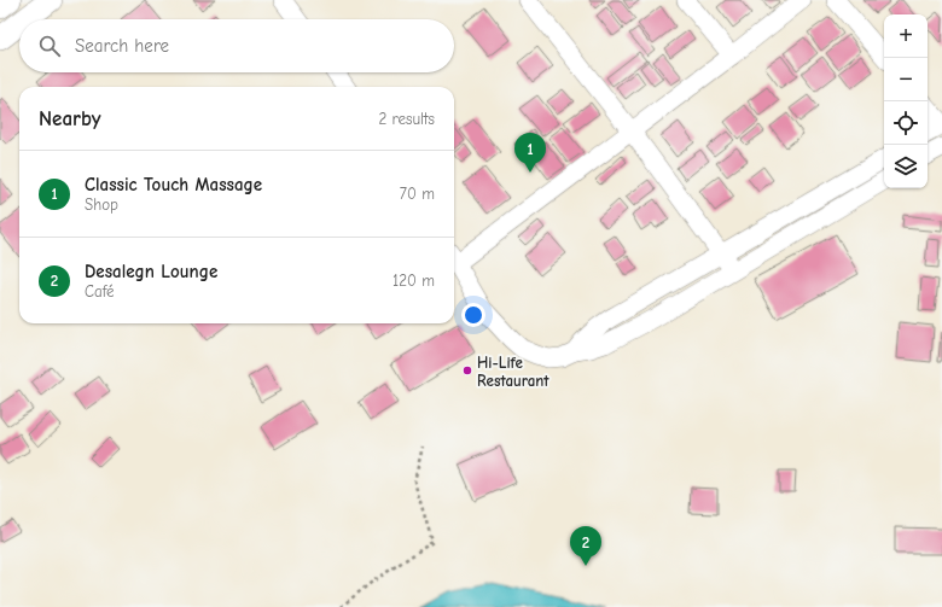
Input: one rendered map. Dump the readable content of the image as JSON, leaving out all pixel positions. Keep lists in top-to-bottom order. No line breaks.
{"places":["Hi-Life Restaurant"],"page":{"map_buttons":["+","−"],"search":"Search here","heading":["Nearby","2 results"],"pins":["1","2"],"list":[{"mark":"1","name":"Classic Touch Massage","note":"Shop","value":"70 m"},{"mark":"2","name":"Desalegn Lounge","note":"Café","value":"120 m"}]}}
